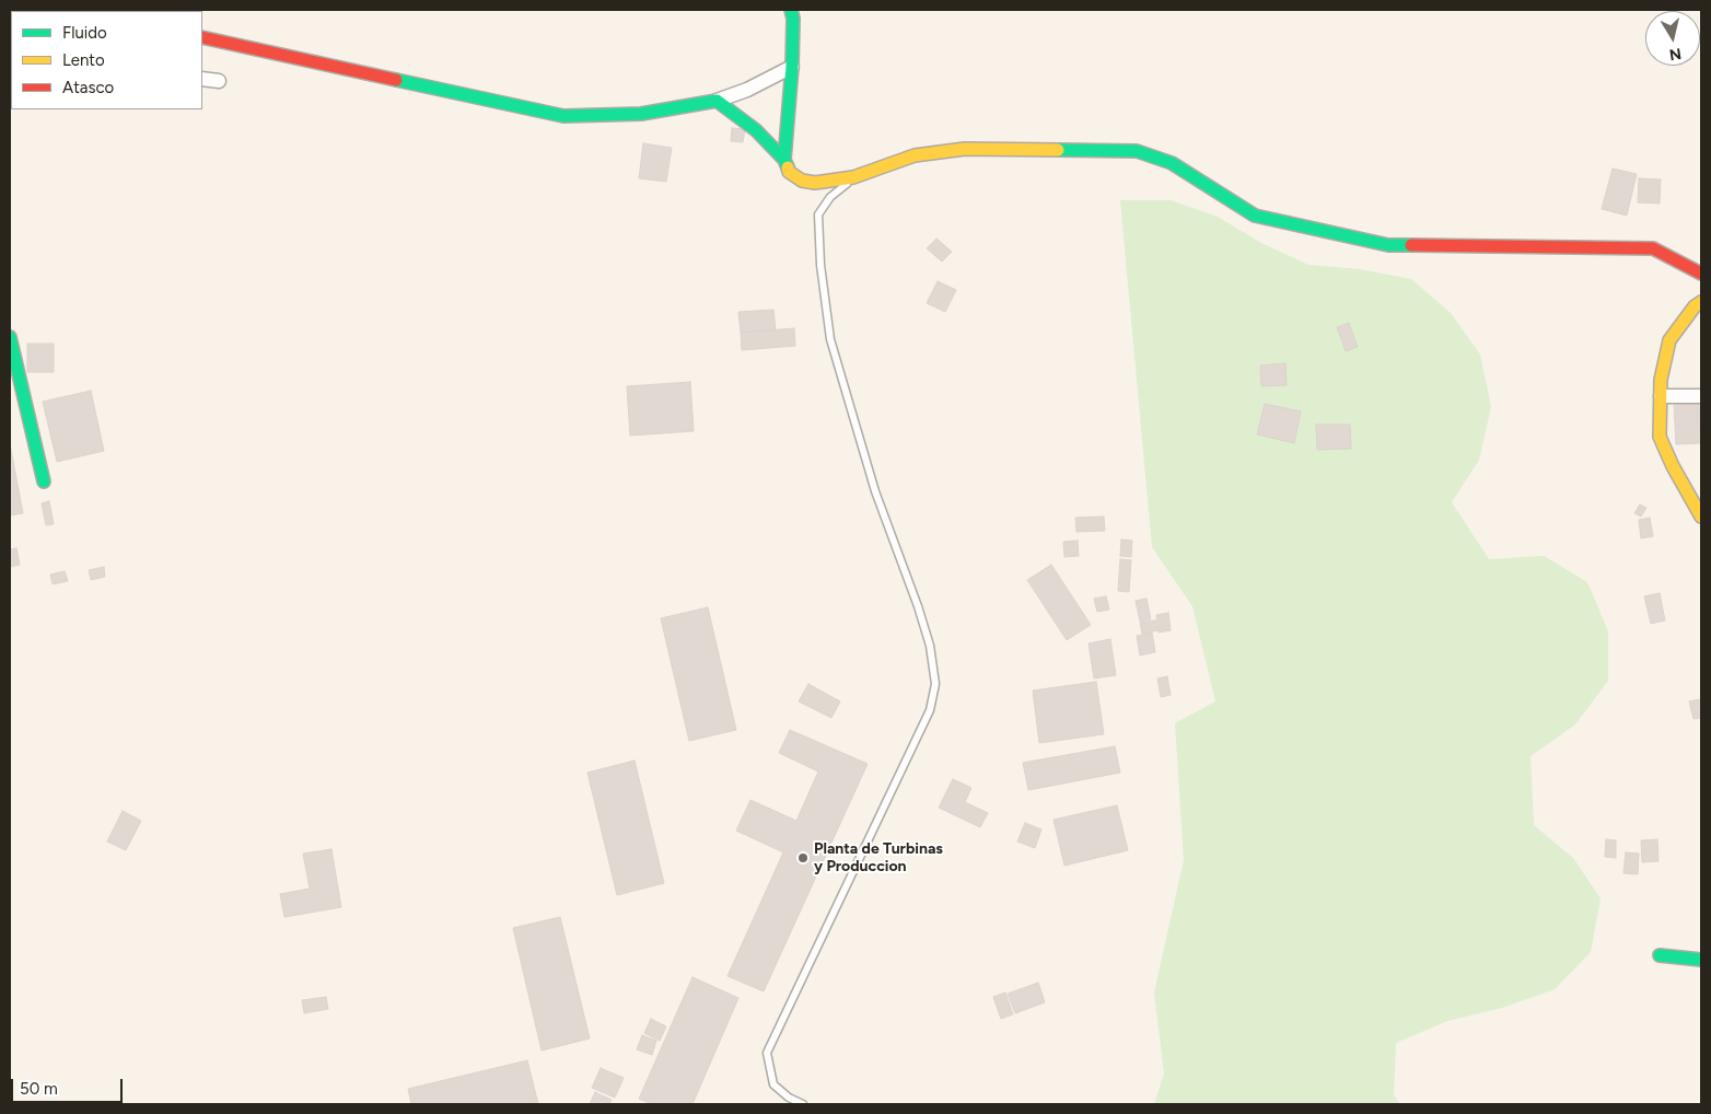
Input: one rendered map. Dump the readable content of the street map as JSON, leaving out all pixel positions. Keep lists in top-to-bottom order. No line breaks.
{"places":["Planta de Turbinas y Produccion"],"legend":["Fluido","Lento","Atasco"],"scale_bar":"50 m","north":"bottom"}
